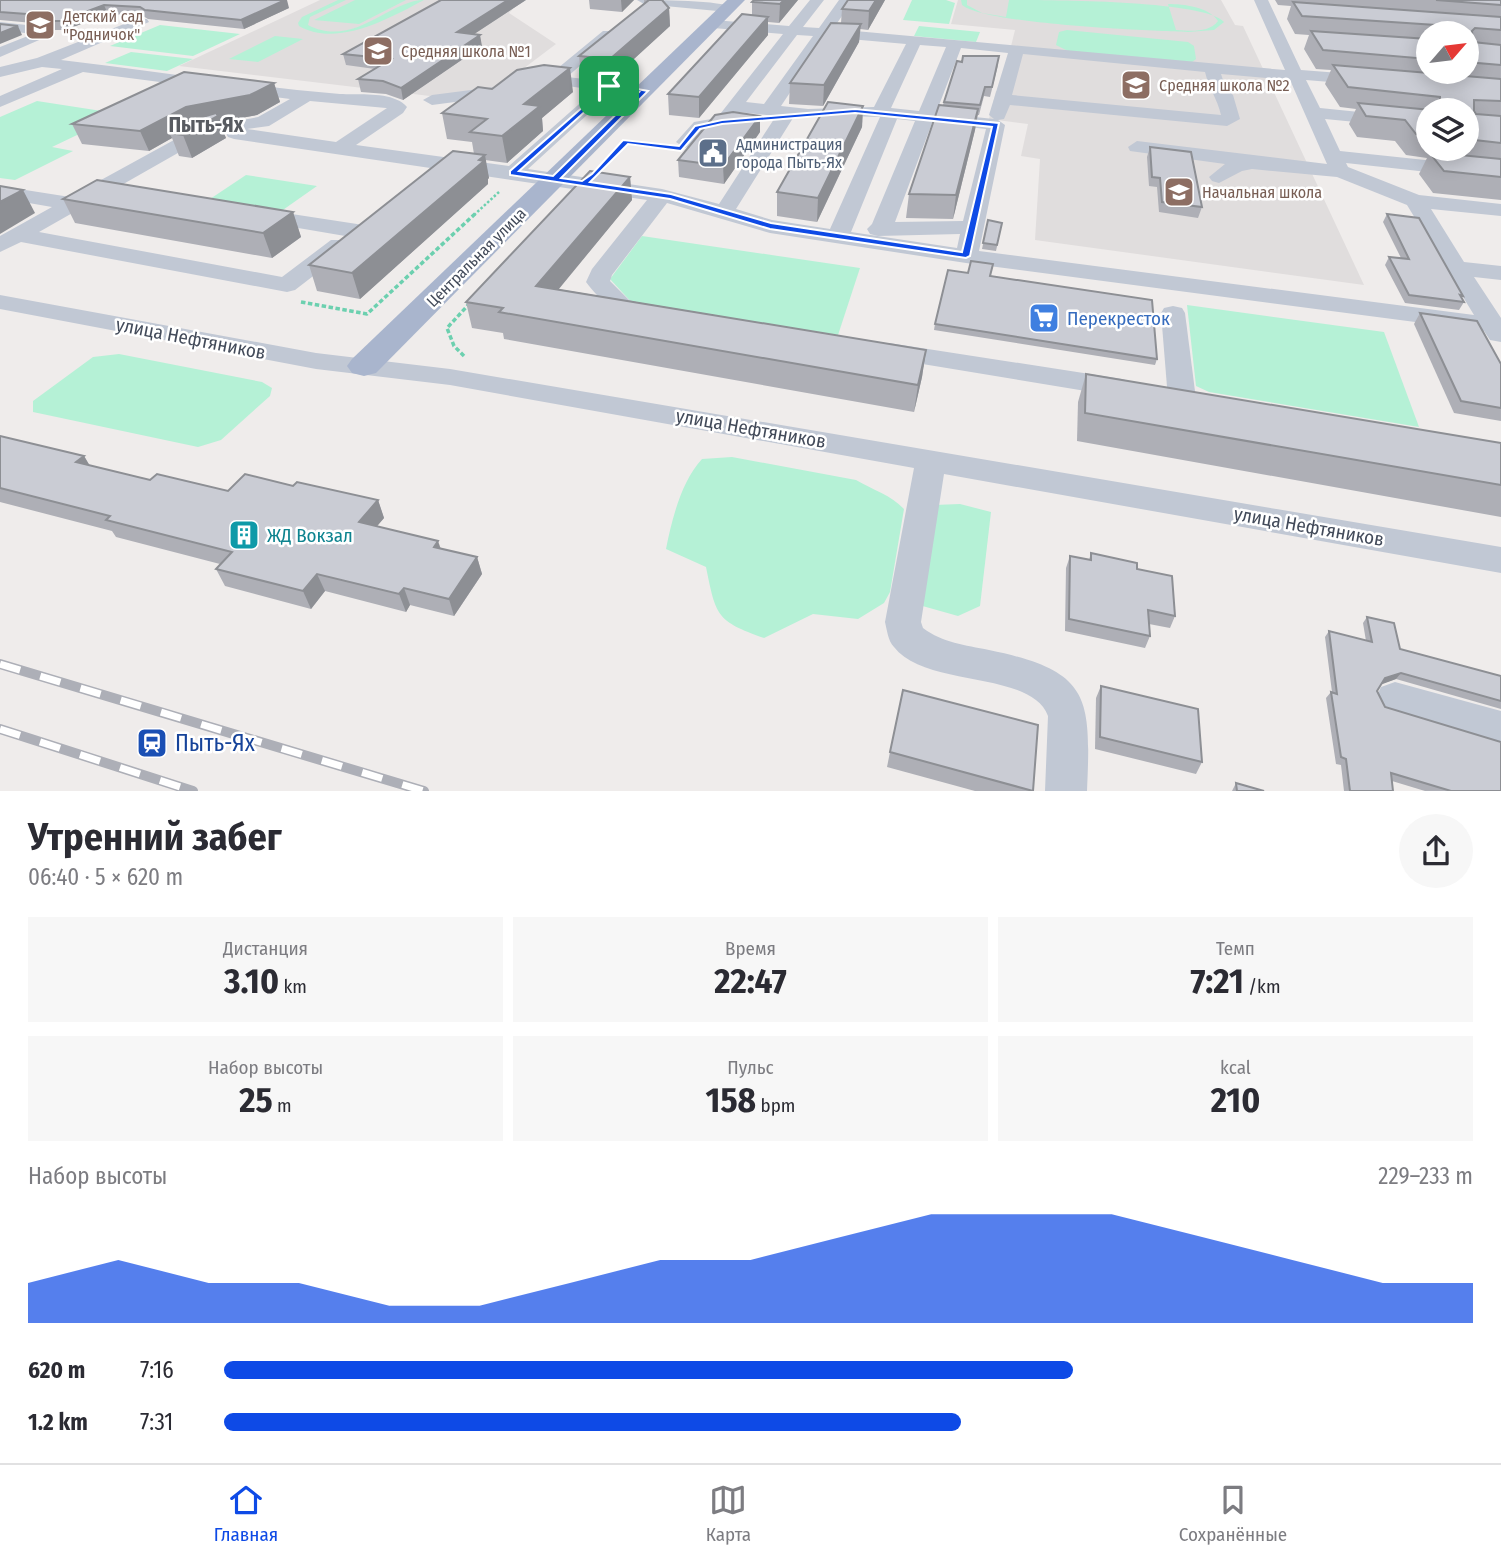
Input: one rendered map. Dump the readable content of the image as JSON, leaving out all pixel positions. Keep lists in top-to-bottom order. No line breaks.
{"streets":{"main road":["Центральная улица"],"street":["улица Нефтяников"]},"crossings":[["Центральная улица","улица Нефтяников"]],"districts":["Пыть-Ях"],"places":{"school or university":["Детский сад \"Родничок\"","Средняя школа №1","Средняя школа №2","Начальная школа"],"public building":["Администрация города Пыть-Ях"],"supermarket":["Перекресток"],"building":["ЖД Вокзал"],"station":["Пыть-Ях"]},"north":"top right","page":{"heading":["Утренний забег","06:40 · 5 × 620 m"],"stats":[["Дистанция","3.10 km"],["Время","22:47"],["Темп","7:21 /km"],["Набор высоты","25 m"],["Пульс","158 bpm"],["kcal","210"]],"chart":["Набор высоты","229–233 m"],"list":[{"name":"620 m","note":"7:16"},{"name":"1.2 km","note":"7:31"}],"tabs":["Главная","Карта","Сохранённые"]}}
